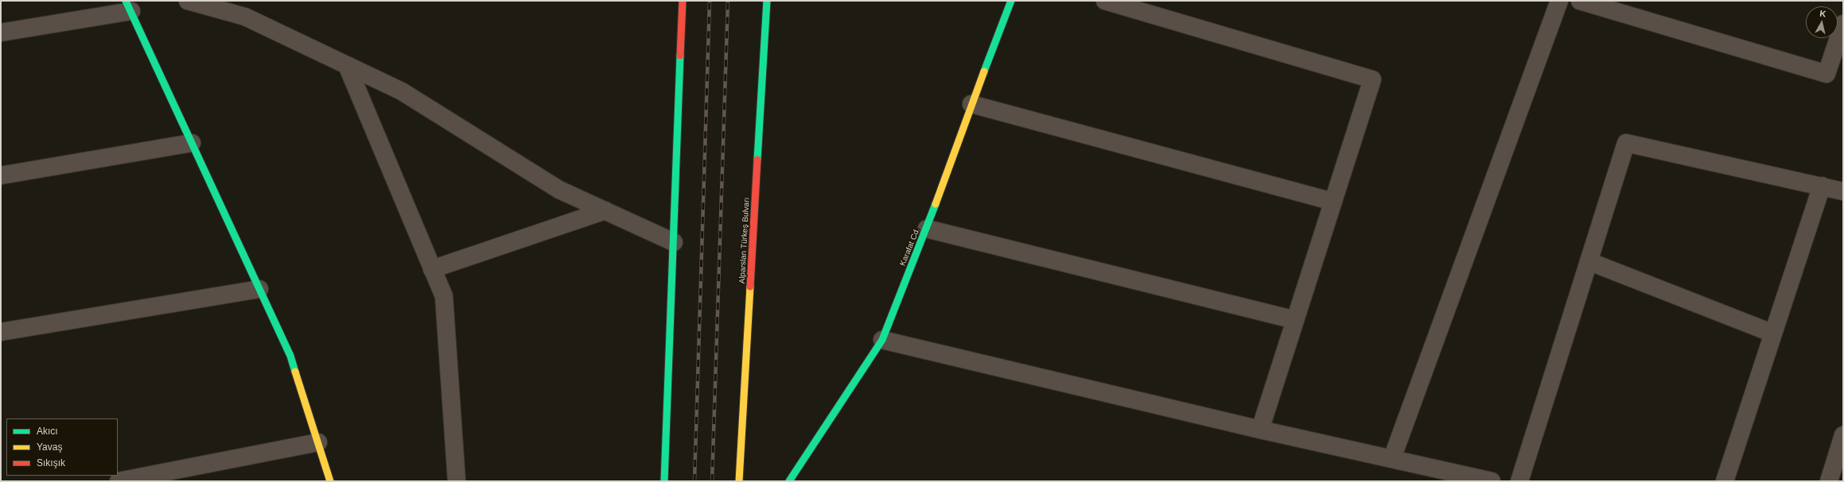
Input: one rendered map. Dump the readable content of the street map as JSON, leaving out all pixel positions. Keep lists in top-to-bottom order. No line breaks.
{"streets":{"main road":["Alparslan Türkeş Bulvarı","Karafat Cd."]},"legend":["Akıcı","Yavaş","Sıkışık"],"north":"top"}
